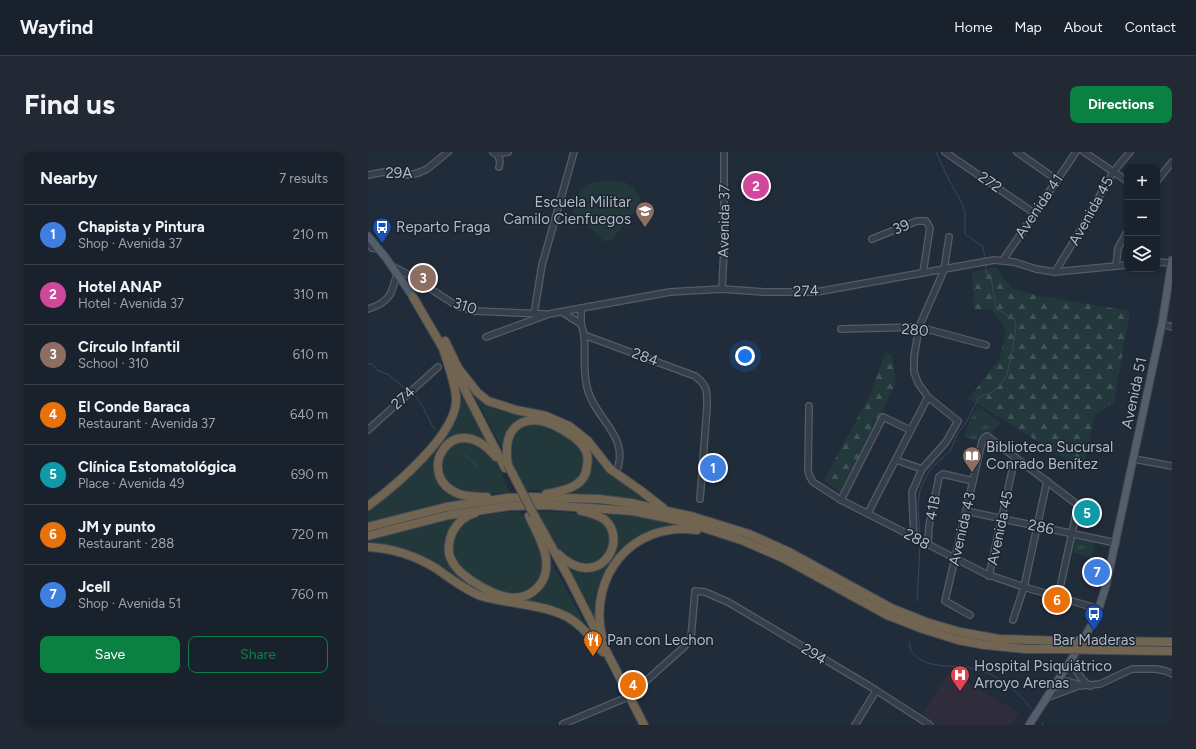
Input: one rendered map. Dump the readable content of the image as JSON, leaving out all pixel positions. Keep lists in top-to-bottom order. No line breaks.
{"streets":{"main road":["Avenida 51"],"street":["29A","272","Avenida 41","Avenida 45","Avenida 37","39","274","310","280","284","41B","286","Avenida 43","288","294"]},"crossings":[["272","Avenida 41"],["Avenida 41","274"],["Avenida 45","274"],["Avenida 45","286"],["Avenida 45","Avenida 43"],["Avenida 45","288"],["Avenida 37","274"],["39","274"],["274","310"],["Avenida 51","286"],["Avenida 51","288"],["41B","Avenida 43"],["41B","288"],["286","Avenida 43"],["Avenida 43","288"]],"places":{"school or university":["Escuela Militar Camilo Cienfuegos"],"bus stop":["Reparto Fraga","Bar Maderas"],"library":["Biblioteca Sucursal Conrado Benítez"],"restaurant":["Pan con Lechon"],"hospital":["Hospital Psiquiátrico Arroyo Arenas"]},"page":{"header":"Wayfind","nav":["Home","Map","About","Contact"],"buttons":["Directions",["Save","Share"]],"title":"Find us","heading":["Nearby","7 results"],"map_buttons":["+","−"],"pins":["2","3","1","5","7","6","4"],"list":[{"mark":"1","name":"Chapista y Pintura","note":"Shop · Avenida 37","value":"210 m"},{"mark":"2","name":"Hotel ANAP","note":"Hotel · Avenida 37","value":"310 m"},{"mark":"3","name":"Círculo Infantil","note":"School · 310","value":"610 m"},{"mark":"4","name":"El Conde Baraca","note":"Restaurant · Avenida 37","value":"640 m"},{"mark":"5","name":"Clínica Estomatológica","note":"Place · Avenida 49","value":"690 m"},{"mark":"6","name":"JM y punto","note":"Restaurant · 288","value":"720 m"},{"mark":"7","name":"Jcell","note":"Shop · Avenida 51","value":"760 m"}]}}
